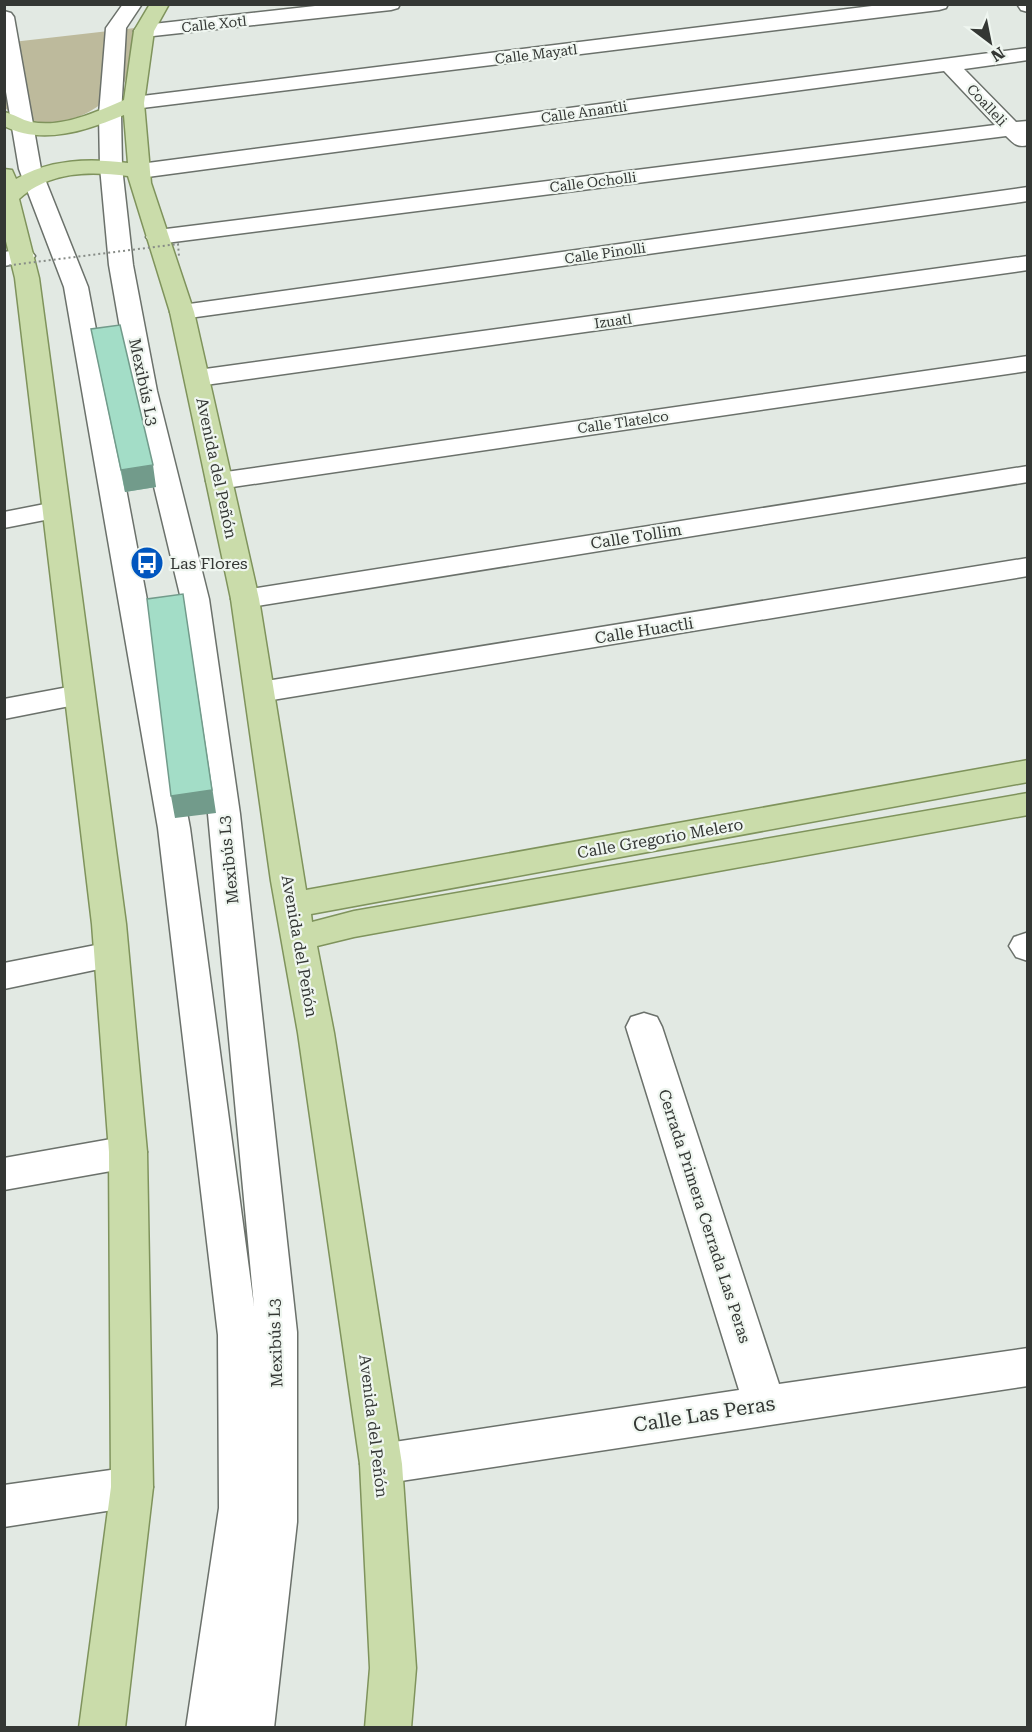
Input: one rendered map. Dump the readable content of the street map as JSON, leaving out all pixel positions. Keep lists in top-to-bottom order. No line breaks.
{"streets":{"main road":["Avenida del Peñón","Calle Gregorio Melero"],"street":["Calle Xotl","Calle Mayatl","Coalleli","Calle Anantli","Calle Ocholli","Calle Pinolli","Izuatl","Mexibús L3","Calle Tlatelco","Calle Tollim","Calle Huactli","Cerrada Primera Cerrada Las Peras","Calle Las Peras"]},"crossings":[["Calle Xotl","Mexibús L3"],["Calle Mayatl","Mexibús L3"],["Coalleli","Calle Anantli"],["Coalleli","Calle Ocholli"],["Calle Anantli","Mexibús L3"],["Calle Anantli","Avenida del Peñón"],["Calle Ocholli","Avenida del Peñón"],["Calle Pinolli","Avenida del Peñón"],["Izuatl","Avenida del Peñón"],["Mexibús L3","Avenida del Peñón"],["Calle Tlatelco","Avenida del Peñón"],["Avenida del Peñón","Calle Tollim"],["Avenida del Peñón","Calle Huactli"],["Avenida del Peñón","Calle Gregorio Melero"],["Avenida del Peñón","Calle Las Peras"],["Cerrada Primera Cerrada Las Peras","Calle Las Peras"]],"places":{"bus stop":["Las Flores"]},"north":"bottom right"}
